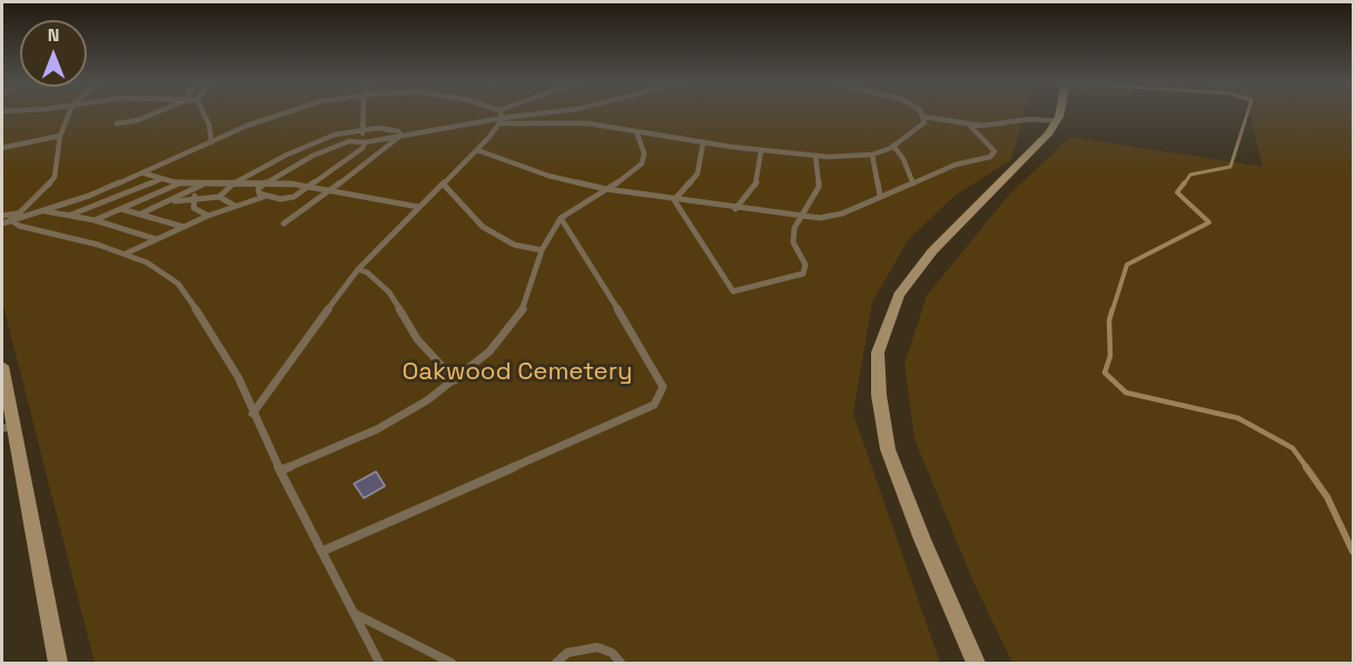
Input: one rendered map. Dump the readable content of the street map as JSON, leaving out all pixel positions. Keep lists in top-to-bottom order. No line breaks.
{"parks":["Oakwood Cemetery"],"north":"top"}
